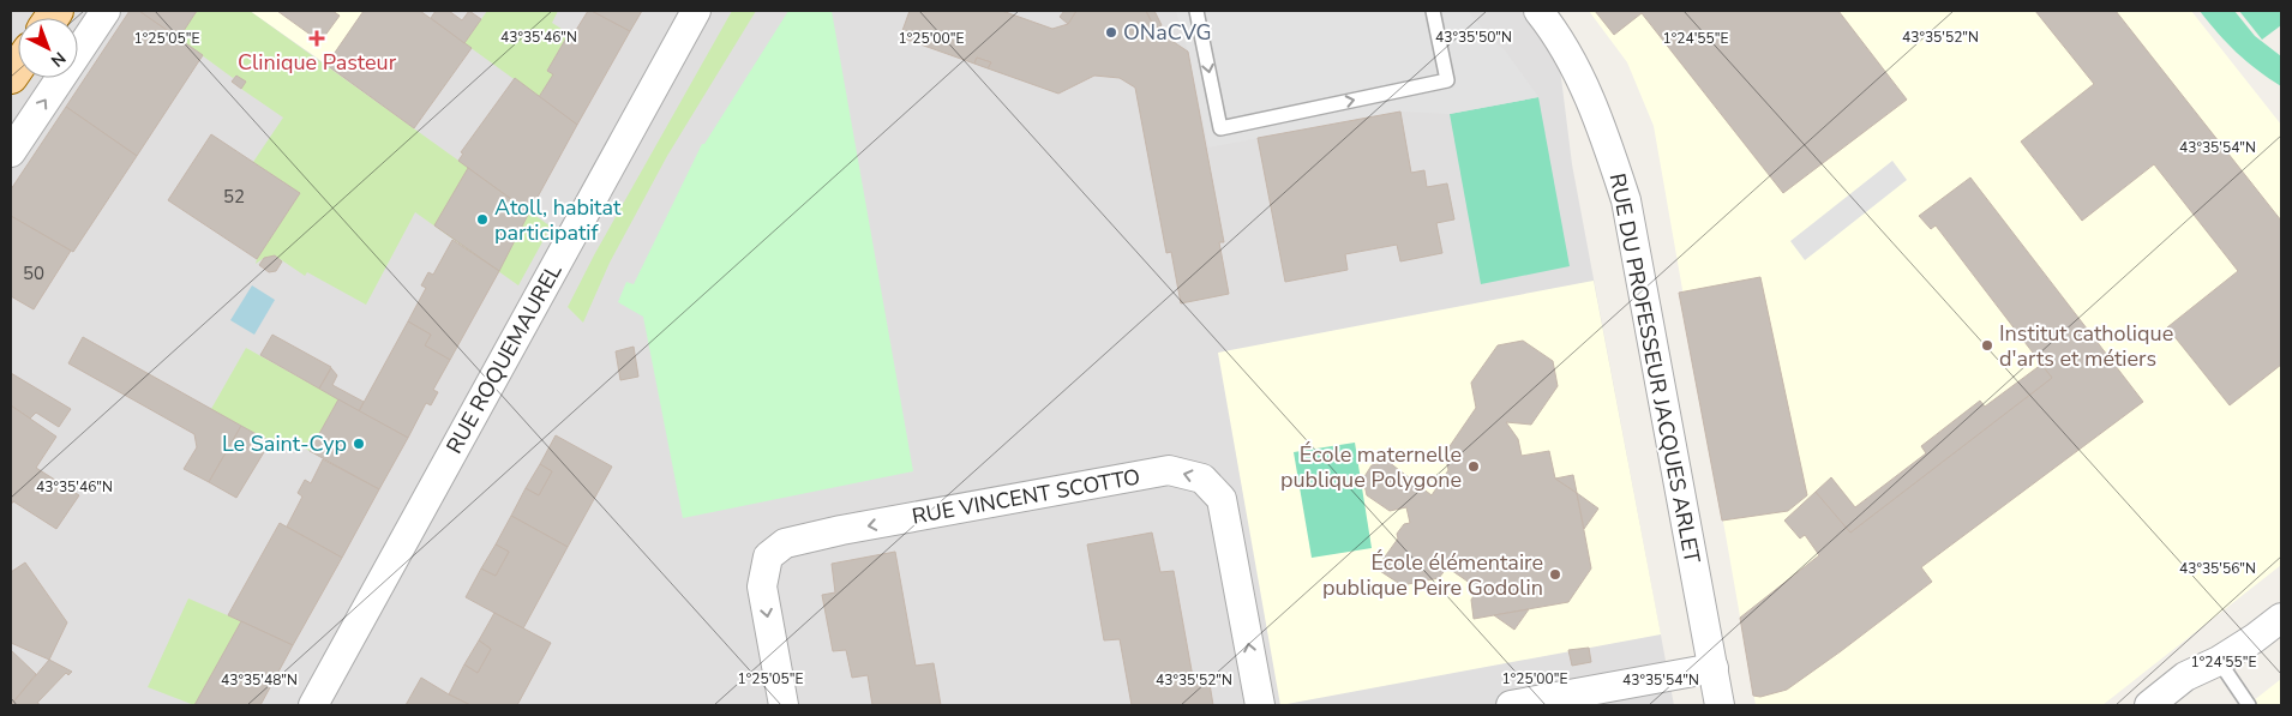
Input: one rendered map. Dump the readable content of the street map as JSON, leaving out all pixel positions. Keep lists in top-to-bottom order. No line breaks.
{"streets":{"street":["RUE ROQUEMAUREL","RUE DU PROFESSEUR JACQUES ARLET","RUE VINCENT SCOTTO"]},"places":{"other":["ONaCVG","Atoll, habitat participatif","Institut catholique d'arts et métiers","Le Saint-Cyp","École maternelle publique Polygone","École élémentaire publique Peire Godolin"],"health":["Clinique Pasteur"]},"house_numbers":["52","50"],"north":"bottom right","coordinates":["43°35'46\"N","43°35'50\"N","43°35'52\"N","1°25'05\"E","1°25'00\"E","1°24'55\"E","43°35'54\"N","43°35'56\"N","43°35'48\"N"]}
